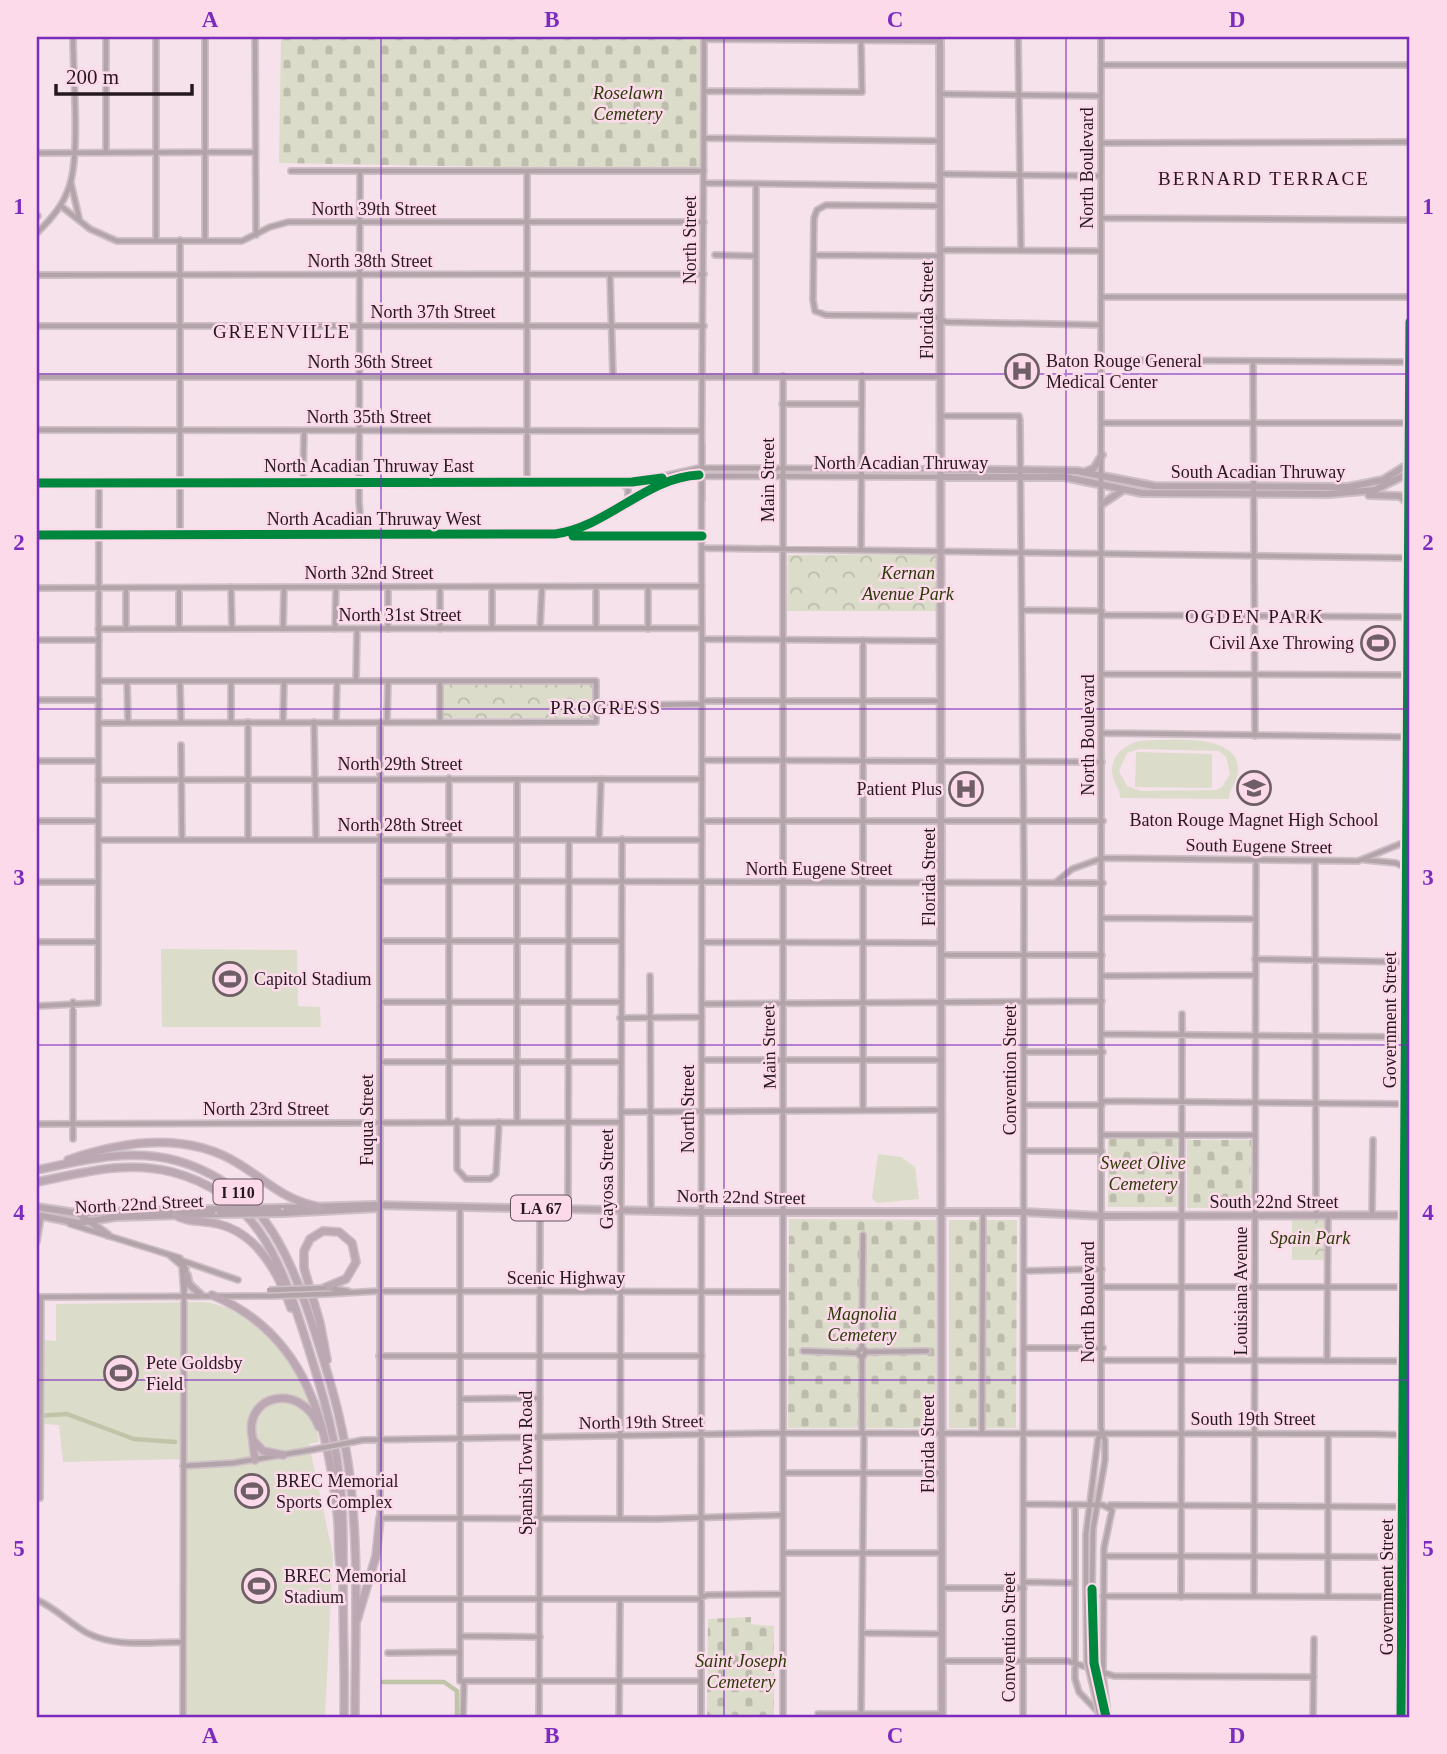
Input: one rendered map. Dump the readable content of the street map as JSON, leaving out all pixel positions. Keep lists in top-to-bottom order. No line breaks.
{"streets":{"highway":["I 110"],"main road":["Florida Street","North Acadian Thruway","South Acadian Thruway","Government Street","North 22nd Street","South 22nd Street","LA 67"],"street":["North Boulevard","North 39th Street","North Street","North 38th Street","North 37th Street","North 36th Street","North 35th Street","North Acadian Thruway East","Main Street","North Acadian Thruway West","North 32nd Street","North 31st Street","North 29th Street","North 28th Street","South Eugene Street","North Eugene Street","Convention Street","North 23rd Street","Fuqua Street","Gayosa Street","Scenic Highway","Louisiana Avenue","South 19th Street","North 19th Street","Spanish Town Road"]},"crossings":[["North Boulevard","North Acadian Thruway"],["North Boulevard","South Acadian Thruway"],["North Boulevard","South Eugene Street"],["North Boulevard","North Eugene Street"],["North Boulevard","North 22nd Street"],["North Boulevard","South 22nd Street"],["North Boulevard","South 19th Street"],["North Boulevard","North 19th Street"],["North 39th Street","North Street"],["North Street","North 38th Street"],["North Street","North 37th Street"],["North Street","North 36th Street"],["North Street","North 35th Street"],["North Street","North Acadian Thruway"],["North Street","North Acadian Thruway East"],["North Street","North Acadian Thruway West"],["North Street","North 32nd Street"],["North Street","North 31st Street"],["North Street","North 29th Street"],["North Street","North 28th Street"],["North Street","North Eugene Street"],["North Street","North 22nd Street"],["North Street","Scenic Highway"],["North Street","North 19th Street"],["Florida Street","North 36th Street"],["Florida Street","North Acadian Thruway"],["Florida Street","North Eugene Street"],["Florida Street","Convention Street"],["Florida Street","North 22nd Street"],["Florida Street","North 19th Street"],["North 36th Street","Main Street"],["North Acadian Thruway","North Acadian Thruway East"],["North Acadian Thruway","South Acadian Thruway"],["North Acadian Thruway","Main Street"],["North Acadian Thruway","North Acadian Thruway West"],["North Acadian Thruway","Convention Street"],["South Acadian Thruway","Government Street"],["Main Street","North Eugene Street"],["Main Street","North 22nd Street"],["Main Street","Scenic Highway"],["Main Street","North 19th Street"],["North 29th Street","Fuqua Street"],["North 28th Street","Fuqua Street"],["North 28th Street","Gayosa Street"],["South Eugene Street","Government Street"],["South Eugene Street","Louisiana Avenue"],["North Eugene Street","Convention Street"],["North Eugene Street","Fuqua Street"],["North Eugene Street","Gayosa Street"],["Government Street","South 22nd Street"],["Government Street","South 19th Street"],["Convention Street","North 22nd Street"],["Convention Street","North 19th Street"],["North 23rd Street","Fuqua Street"],["North 23rd Street","Gayosa Street"],["Fuqua Street","North 22nd Street"],["Fuqua Street","Scenic Highway"],["Fuqua Street","North 19th Street"],["Gayosa Street","North 22nd Street"],["Gayosa Street","Scenic Highway"],["Gayosa Street","North 19th Street"],["North 22nd Street","South 22nd Street"],["North 22nd Street","LA 67"],["North 22nd Street","Spanish Town Road"],["South 22nd Street","Louisiana Avenue"],["Scenic Highway","Spanish Town Road"],["Louisiana Avenue","South 19th Street"],["South 19th Street","North 19th Street"],["North 19th Street","Spanish Town Road"]],"districts":["BERNARD TERRACE","GREENVILLE","OGDEN PARK","PROGRESS"],"parks":["Roselawn Cemetery","Kernan Avenue Park","Sweet Olive Cemetery","Spain Park","Magnolia Cemetery","Saint Joseph Cemetery"],"places":{"hospital":["Baton Rouge General Medical Center","Patient Plus"],"sports":["Civil Axe Throwing","Capitol Stadium","Pete Goldsby Field","BREC Memorial Sports Complex","BREC Memorial Stadium"],"school or university":["Baton Rouge Magnet High School"]},"scale_bar":"200 m","grid":{"columns":["A","B","C","D"],"rows":["1","2","3","4","5"]}}
